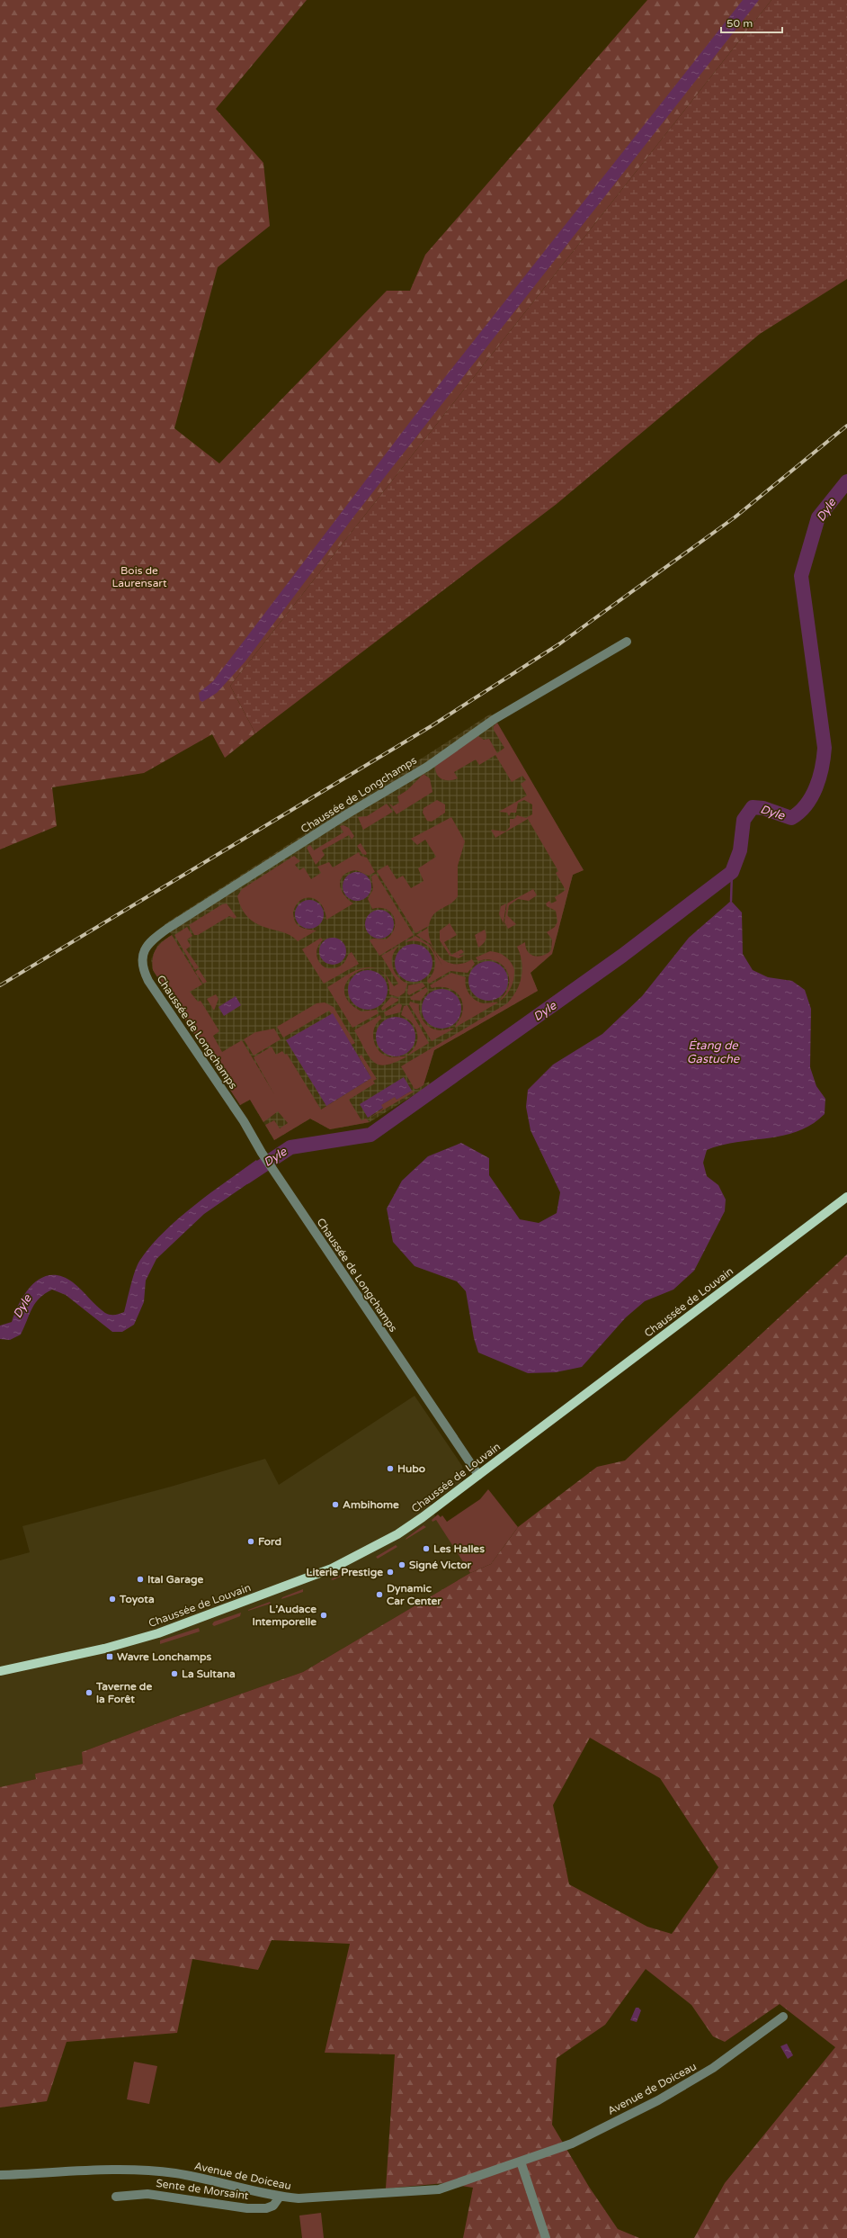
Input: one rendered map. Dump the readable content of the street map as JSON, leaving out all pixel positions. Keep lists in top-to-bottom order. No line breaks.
{"streets":{"main road":["Chaussée de Louvain"],"street":["Chaussée de Longchamps","Avenue de Doiceau","Sente de Morsaint"]},"crossings":[["Chaussée de Longchamps","Chaussée de Louvain"],["Avenue de Doiceau","Sente de Morsaint"]],"water":["Dyle","Étang de Gastuche"],"parks":["Bois de Laurensart"],"places":{"other":["Hubo","Ambihome","Ford","Les Halles","Signé Victor","Literie Prestige","Ital Garage","Dynamic Car Center","Toyota","L’Audace Intemporelle","La Sultana","Taverne de la Forêt"],"transit":["Wavre Lonchamps"]},"scale_bar":"50 m"}
